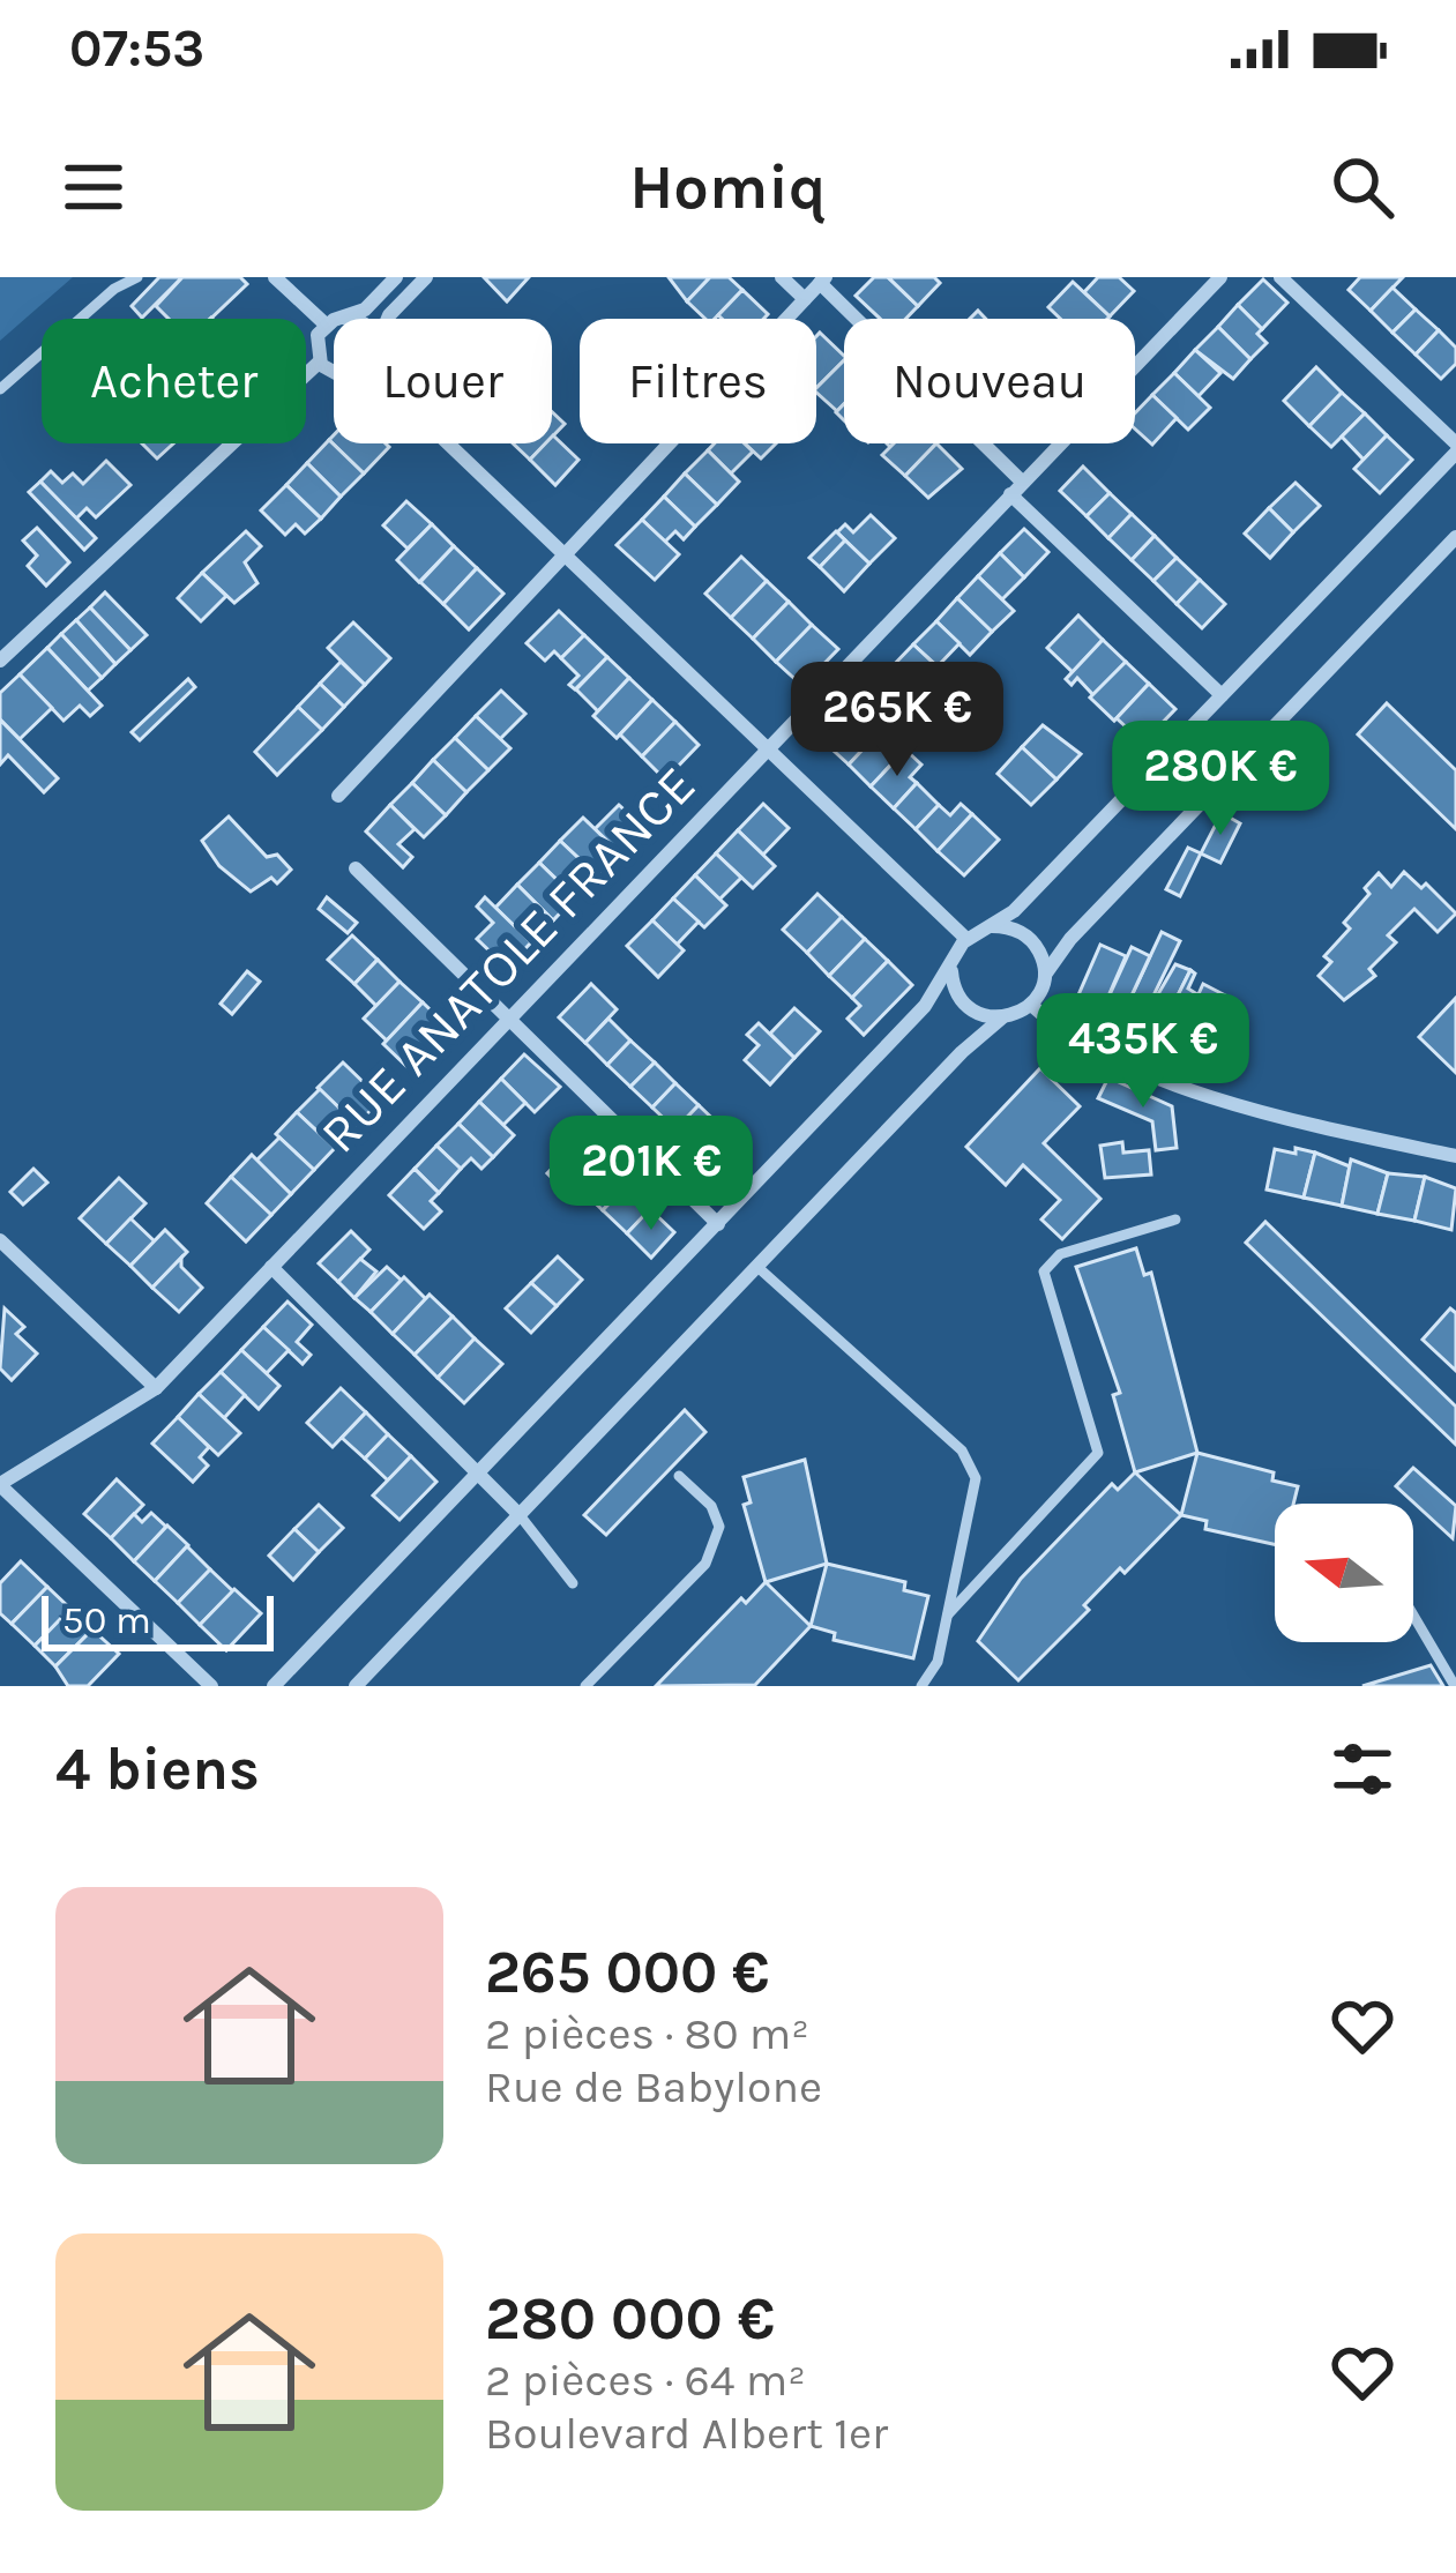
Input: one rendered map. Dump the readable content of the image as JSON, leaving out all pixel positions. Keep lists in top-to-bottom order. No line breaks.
{"streets":{"street":["RUE ANATOLE FRANCE"]},"scale_bar":"50 m","north":"left","page":{"status":"07:53","header":"Homiq","chip":["Acheter","Louer","Filtres","Nouveau"],"price":["265K €","280K €","435K €","201K €"],"scale":"50 m","heading":"4 biens","list":[{"name":"265 000 €","note":"2 pièces · 80 m² · Rue de Babylone"},{"name":"280 000 €","note":"2 pièces · 64 m² · Boulevard Albert 1er"}]}}
